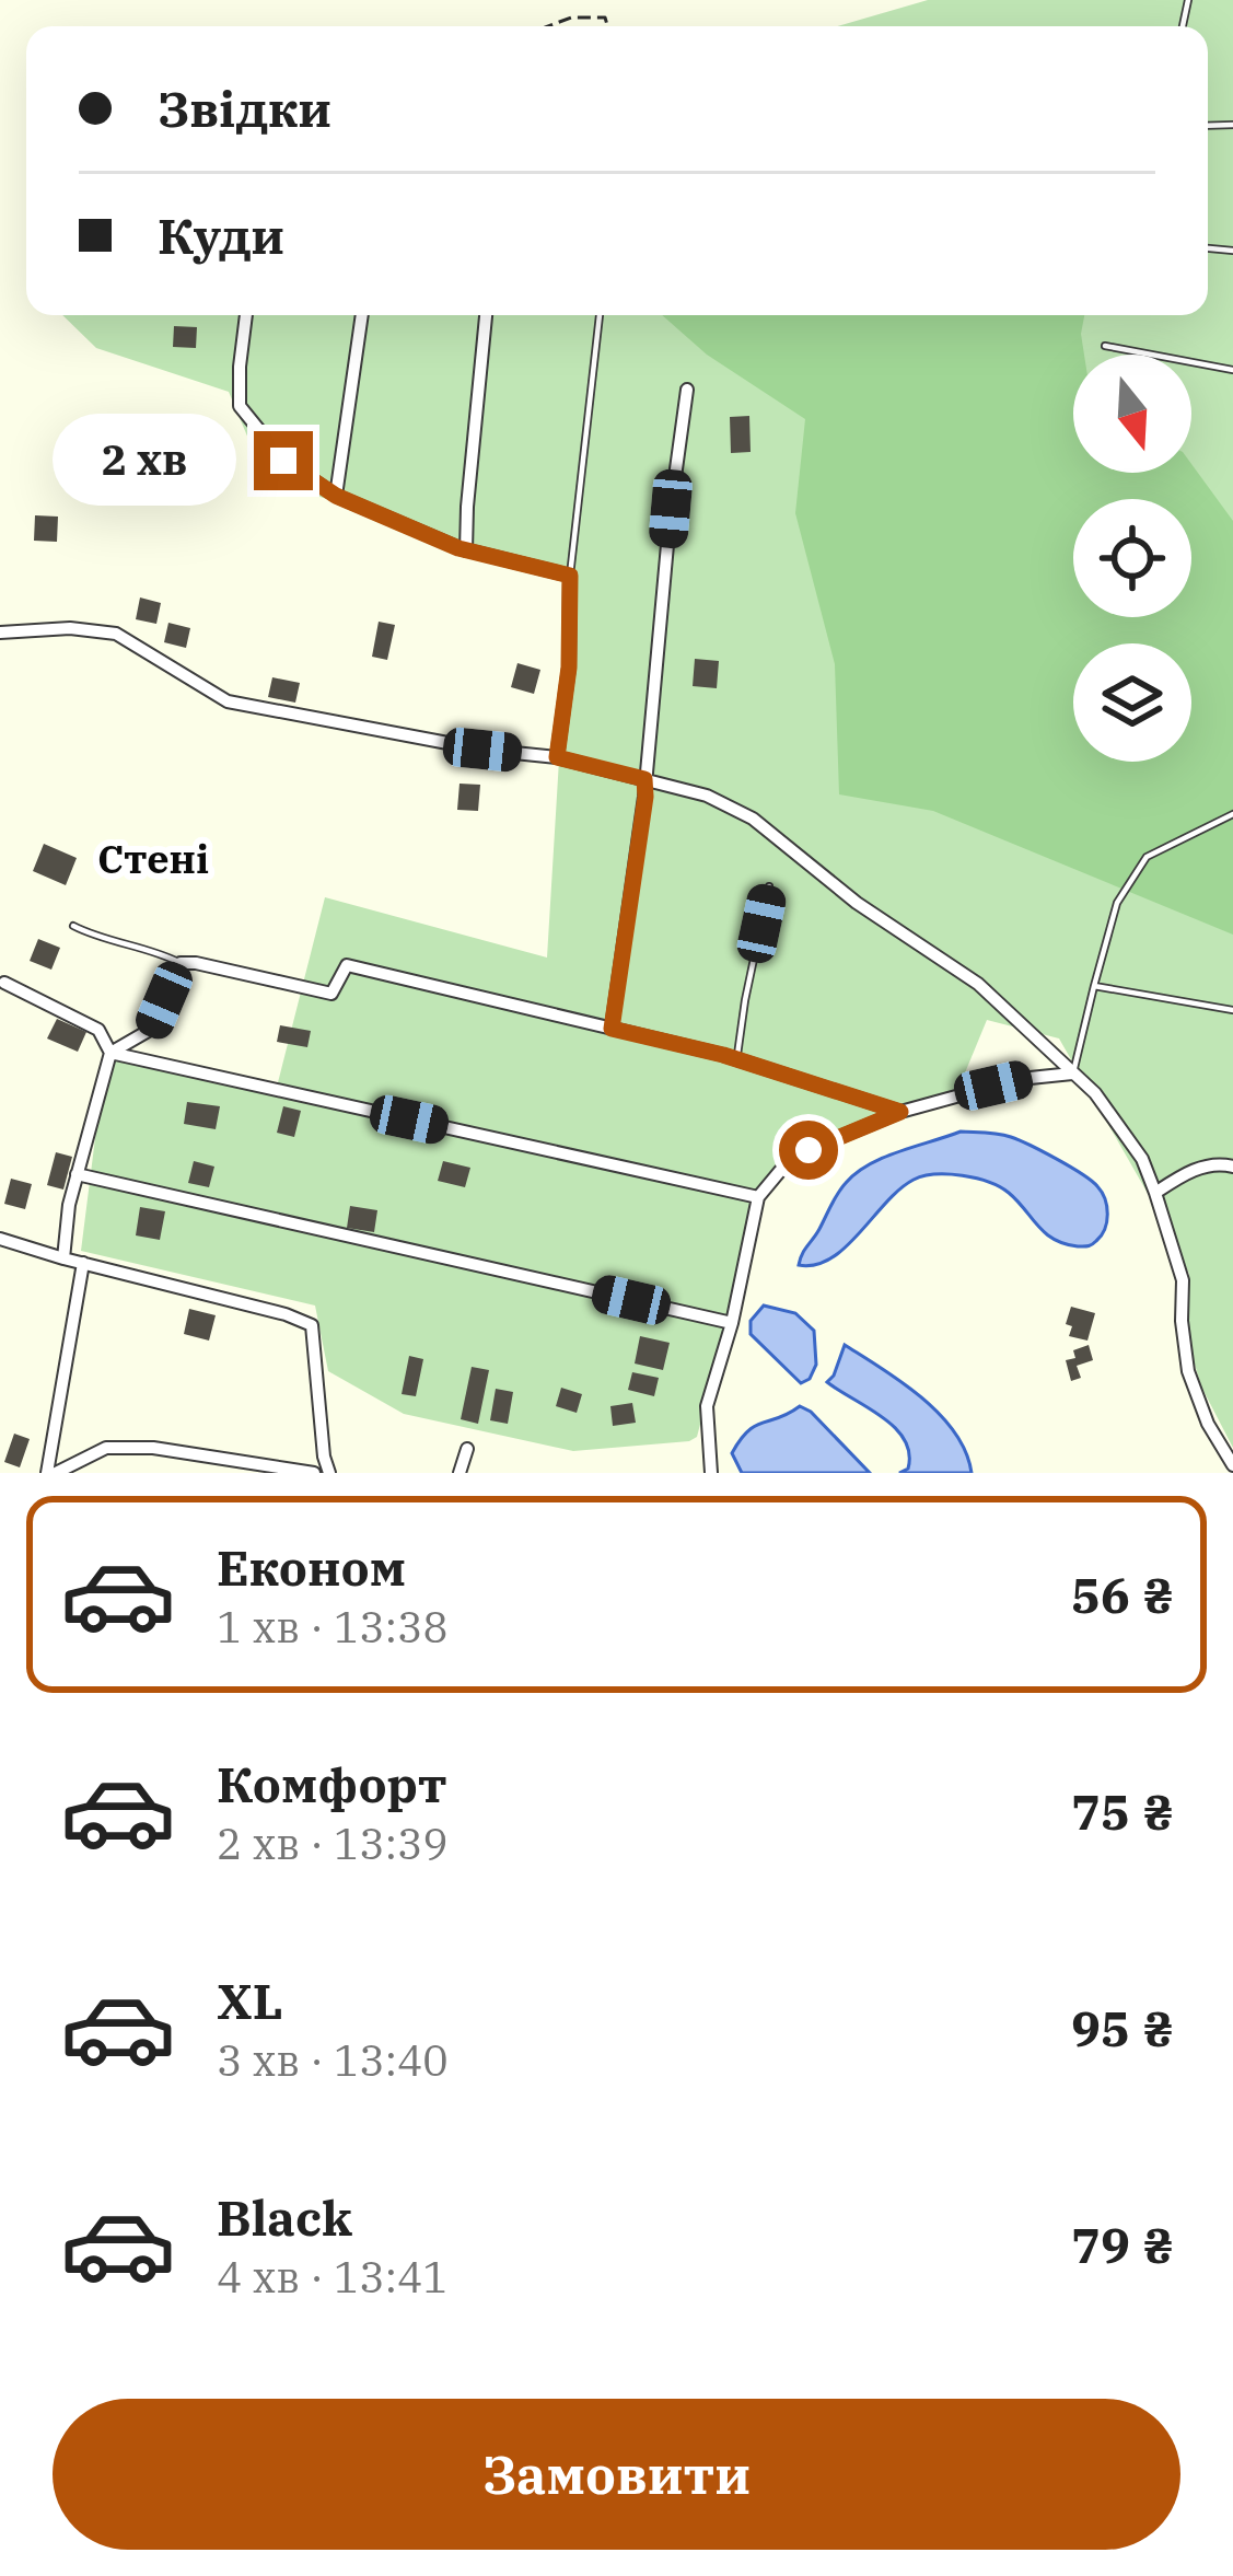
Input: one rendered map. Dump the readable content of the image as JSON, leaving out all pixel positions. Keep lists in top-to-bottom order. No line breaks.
{"districts":["Стені"],"north":"bottom","page":{"banner":["Звідки","Куди"],"bubble":"2 хв","list":[{"name":"Економ","note":"1 хв · 13:38","value":"56 ₴"},{"name":"Комфорт","note":"2 хв · 13:39","value":"75 ₴"},{"name":"XL","note":"3 хв · 13:40","value":"95 ₴"},{"name":"Black","note":"4 хв · 13:41","value":"79 ₴"}],"buttons":"Замовити"}}
